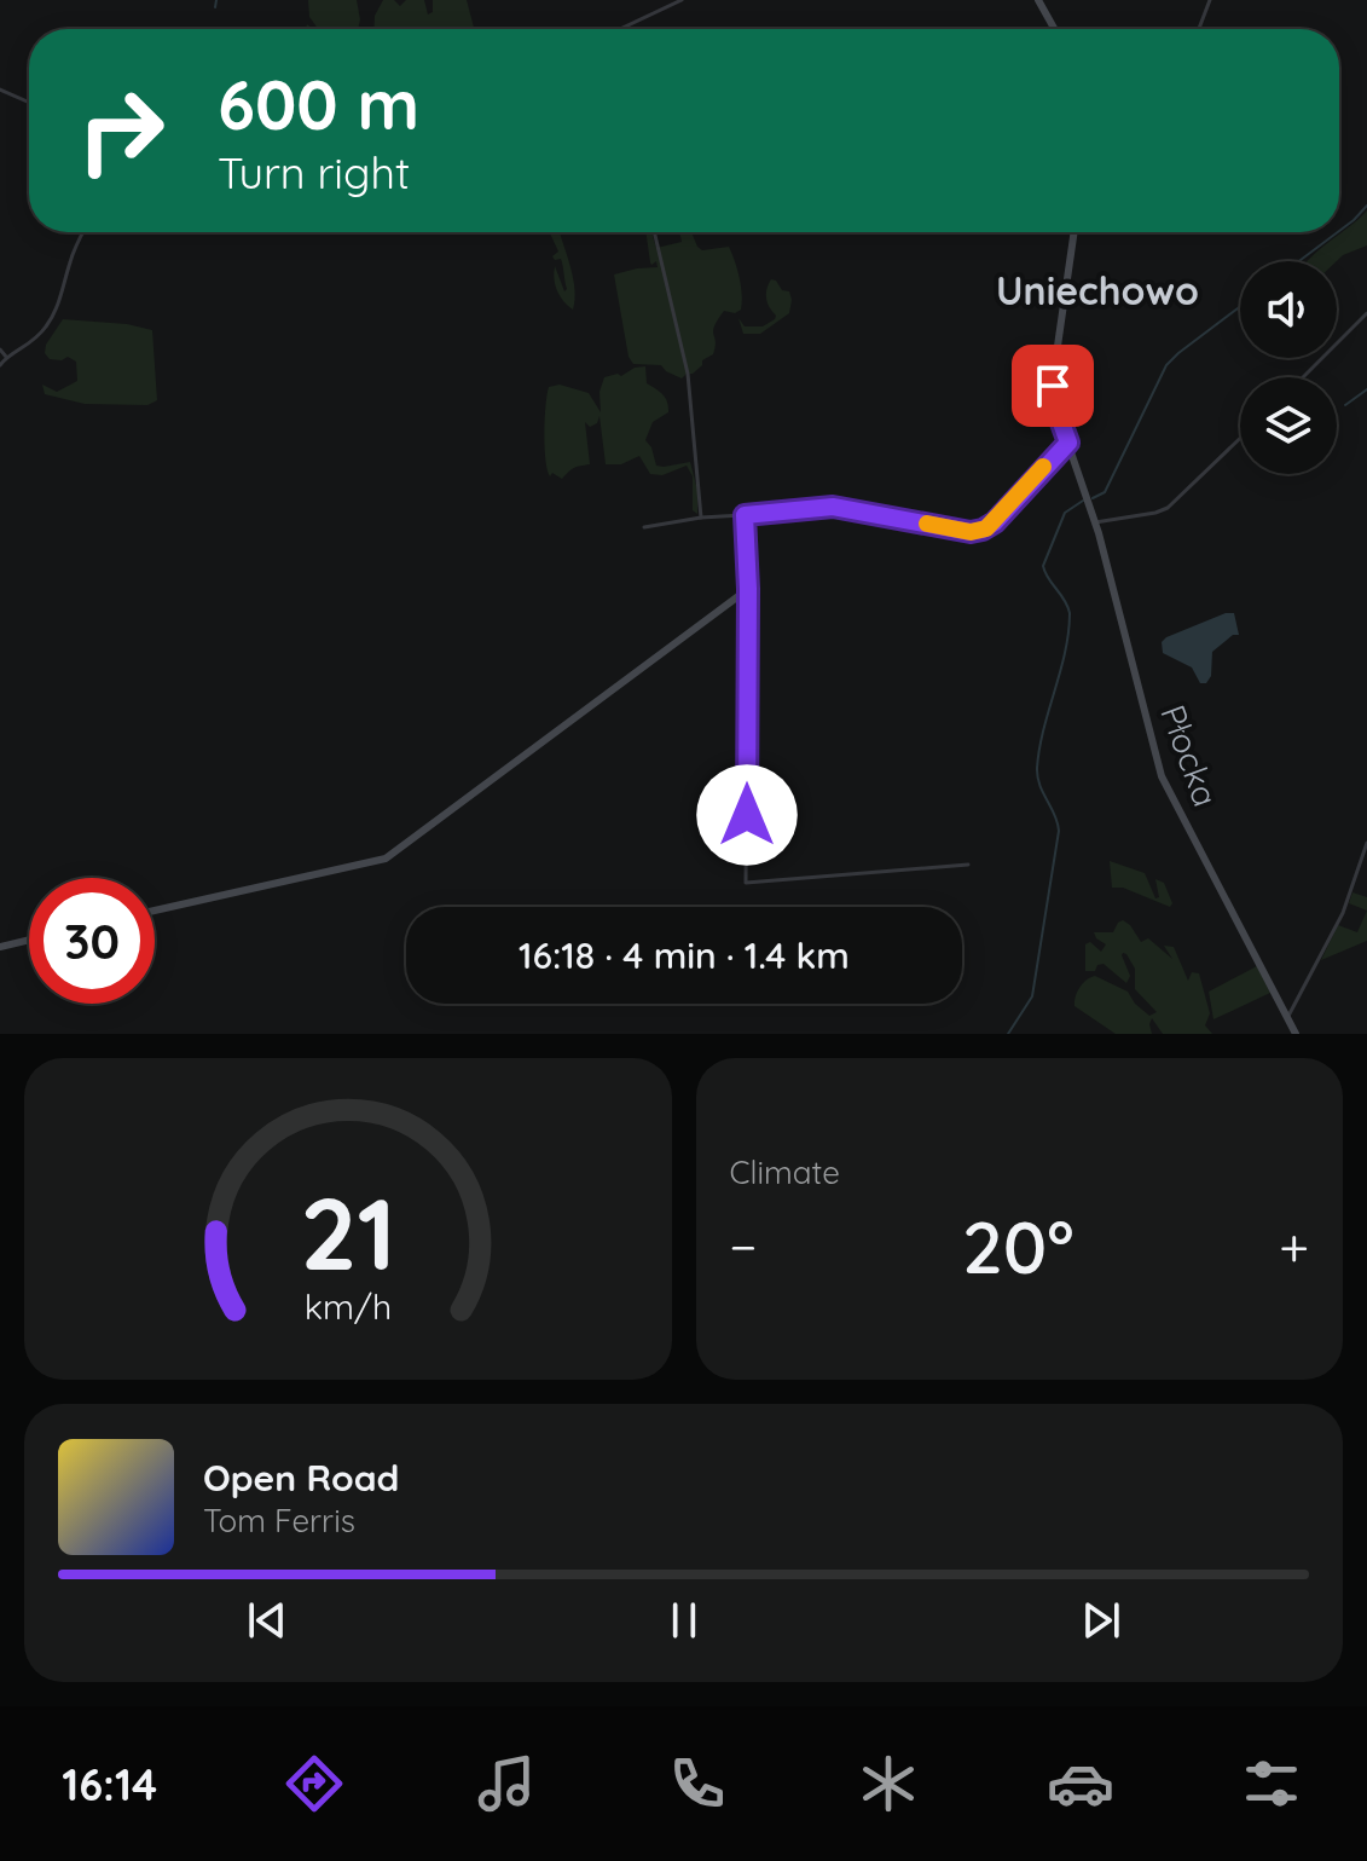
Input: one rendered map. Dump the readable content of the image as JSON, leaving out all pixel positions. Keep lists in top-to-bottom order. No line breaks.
{"streets":{"street":["Płocka"]},"districts":["Uniechowo"],"page":{"turn":["600 m","Turn right"],"limit":"30","trip":"16:18 · 4 min · 1.4 km","tile":"Climate","heat":["−","20°","+"],"song":["Open Road","Tom Ferris"],"tabs":"16:14","gauge":["21","km/h"]}}
